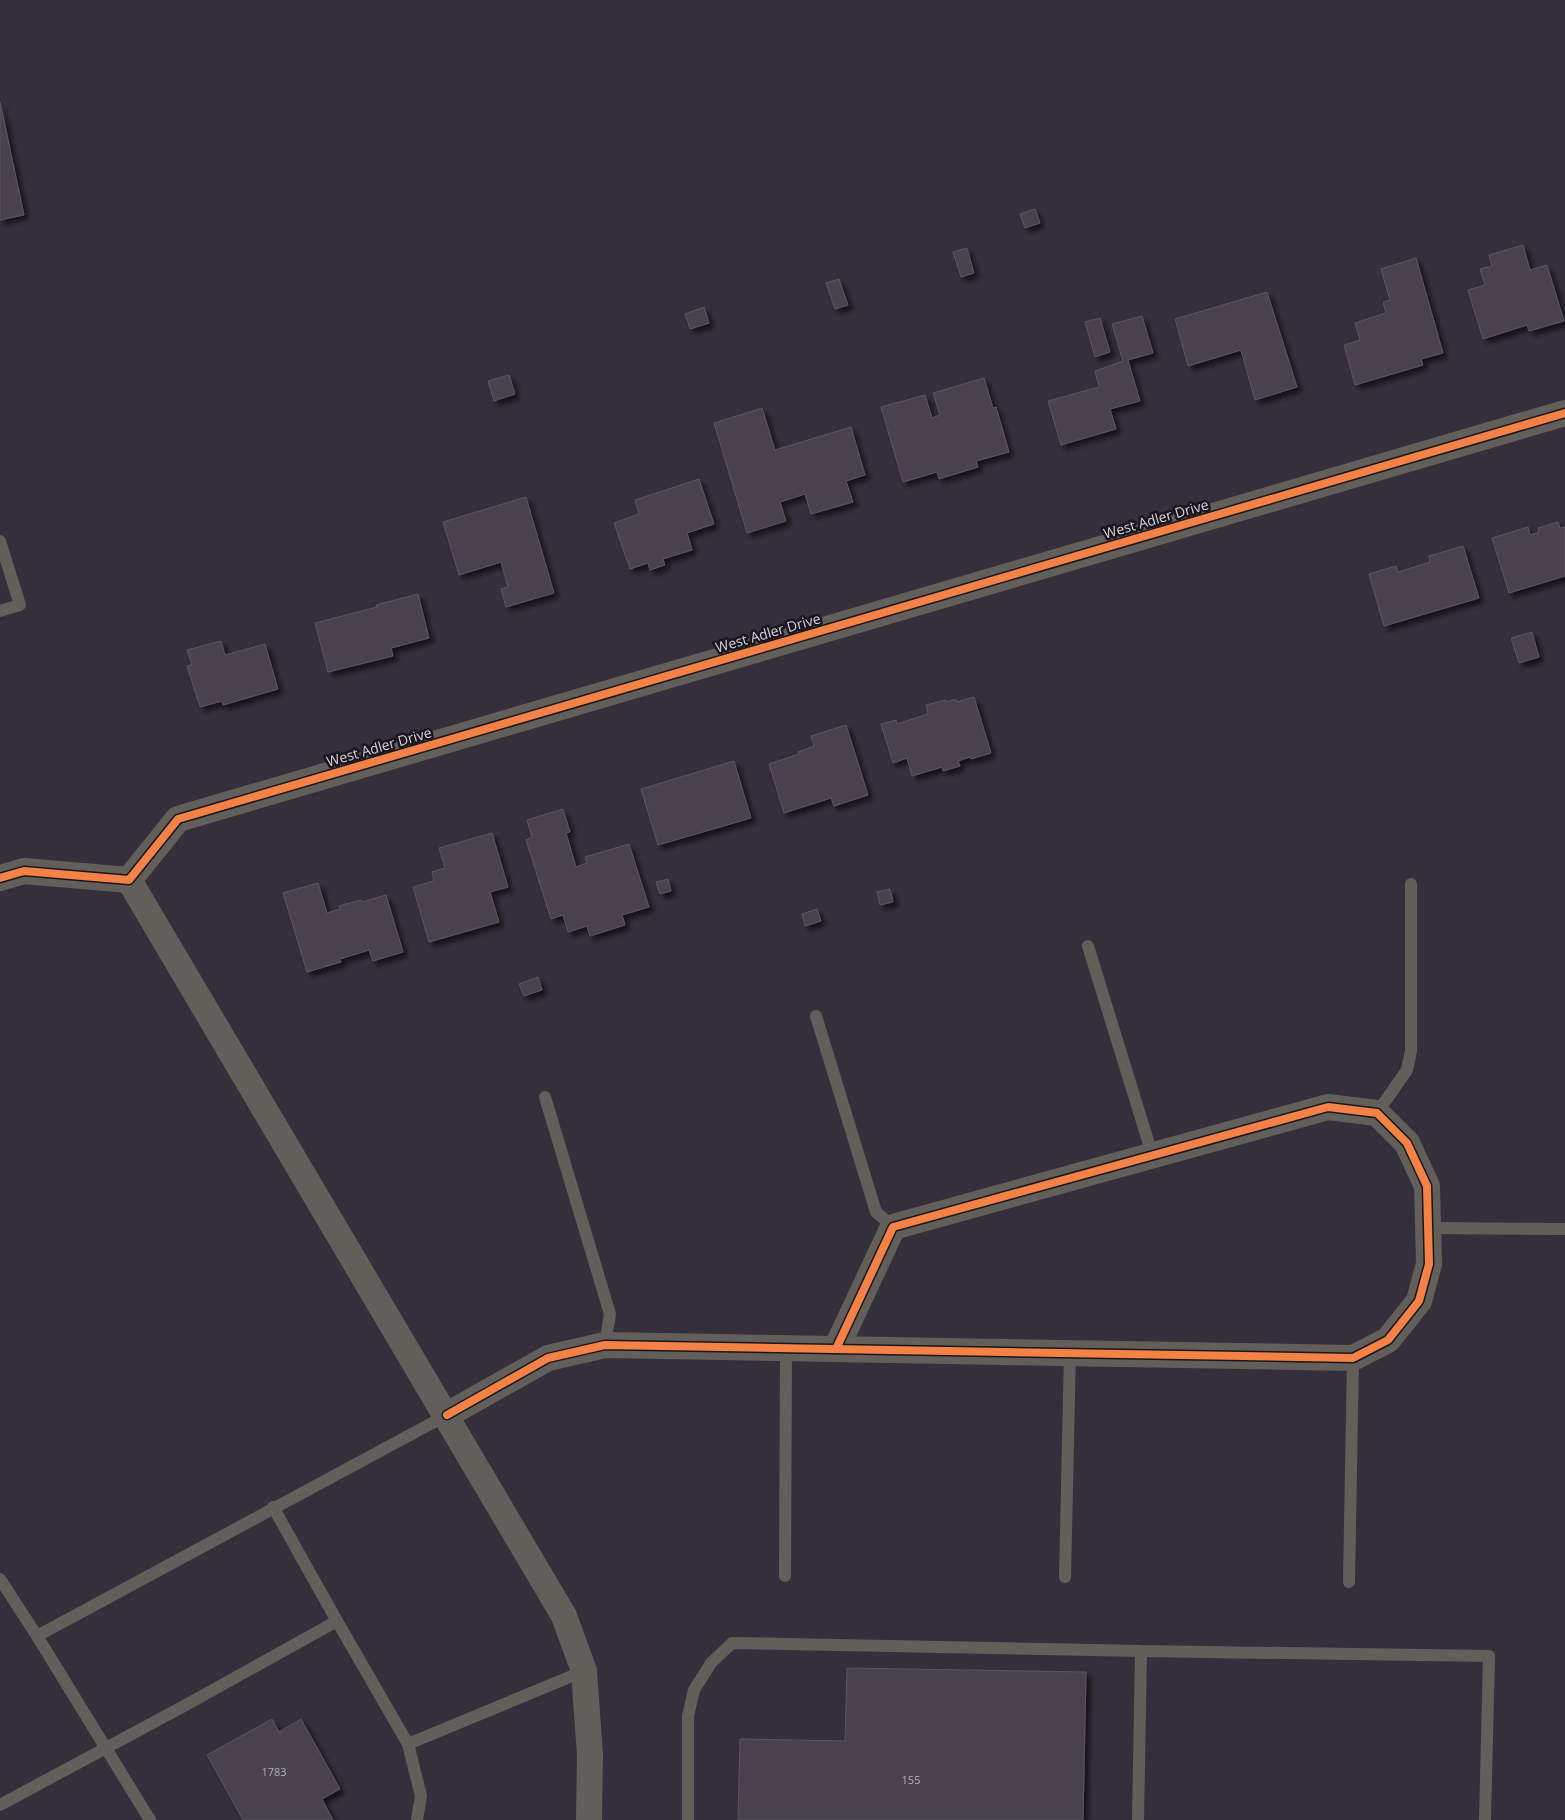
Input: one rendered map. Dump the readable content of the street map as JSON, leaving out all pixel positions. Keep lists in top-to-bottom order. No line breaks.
{"streets":{"street":["West Adler Drive"]},"house_numbers":["1783","155"]}
